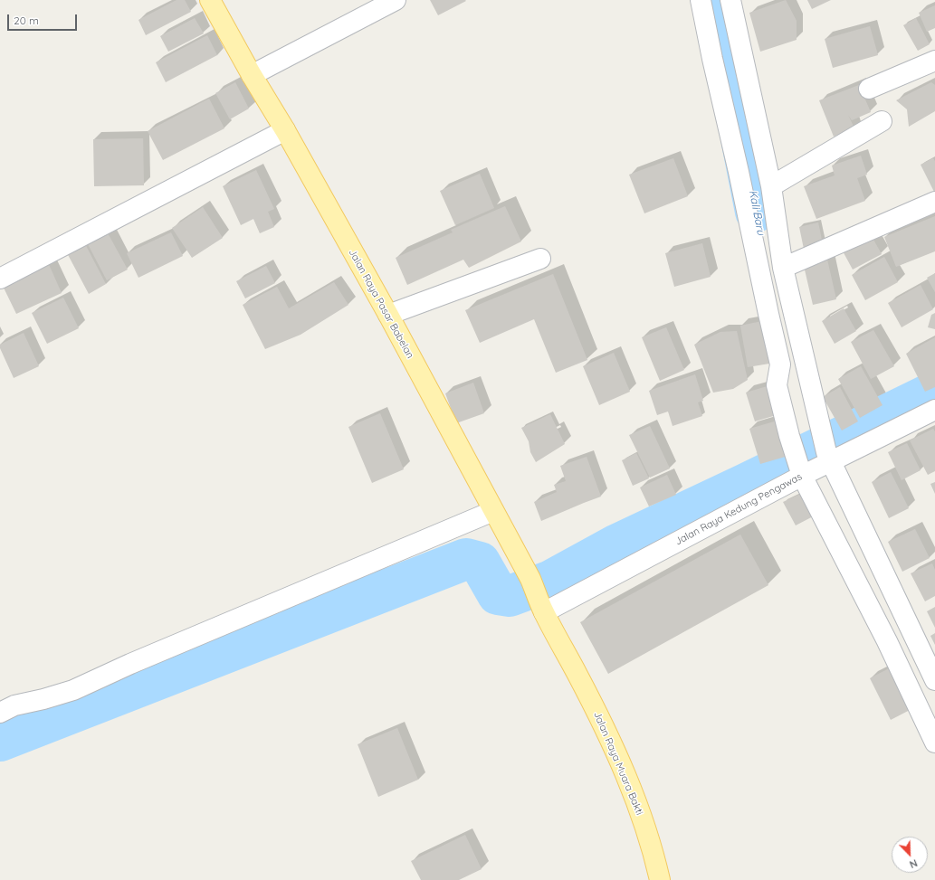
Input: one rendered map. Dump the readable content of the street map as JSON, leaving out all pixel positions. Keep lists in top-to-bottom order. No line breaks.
{"streets":{"main road":["Jalan Raya Pasar Babelan","Jalan Raya Muara Bakti"],"street":["Jalan Raya Kedung Pengawas"]},"crossings":[["Jalan Raya Pasar Babelan","Jalan Raya Kedung Pengawas"],["Jalan Raya Pasar Babelan","Jalan Raya Muara Bakti"],["Jalan Raya Kedung Pengawas","Jalan Raya Muara Bakti"]],"water":["Kali Baru"],"scale_bar":"20 m","north":"bottom right"}
